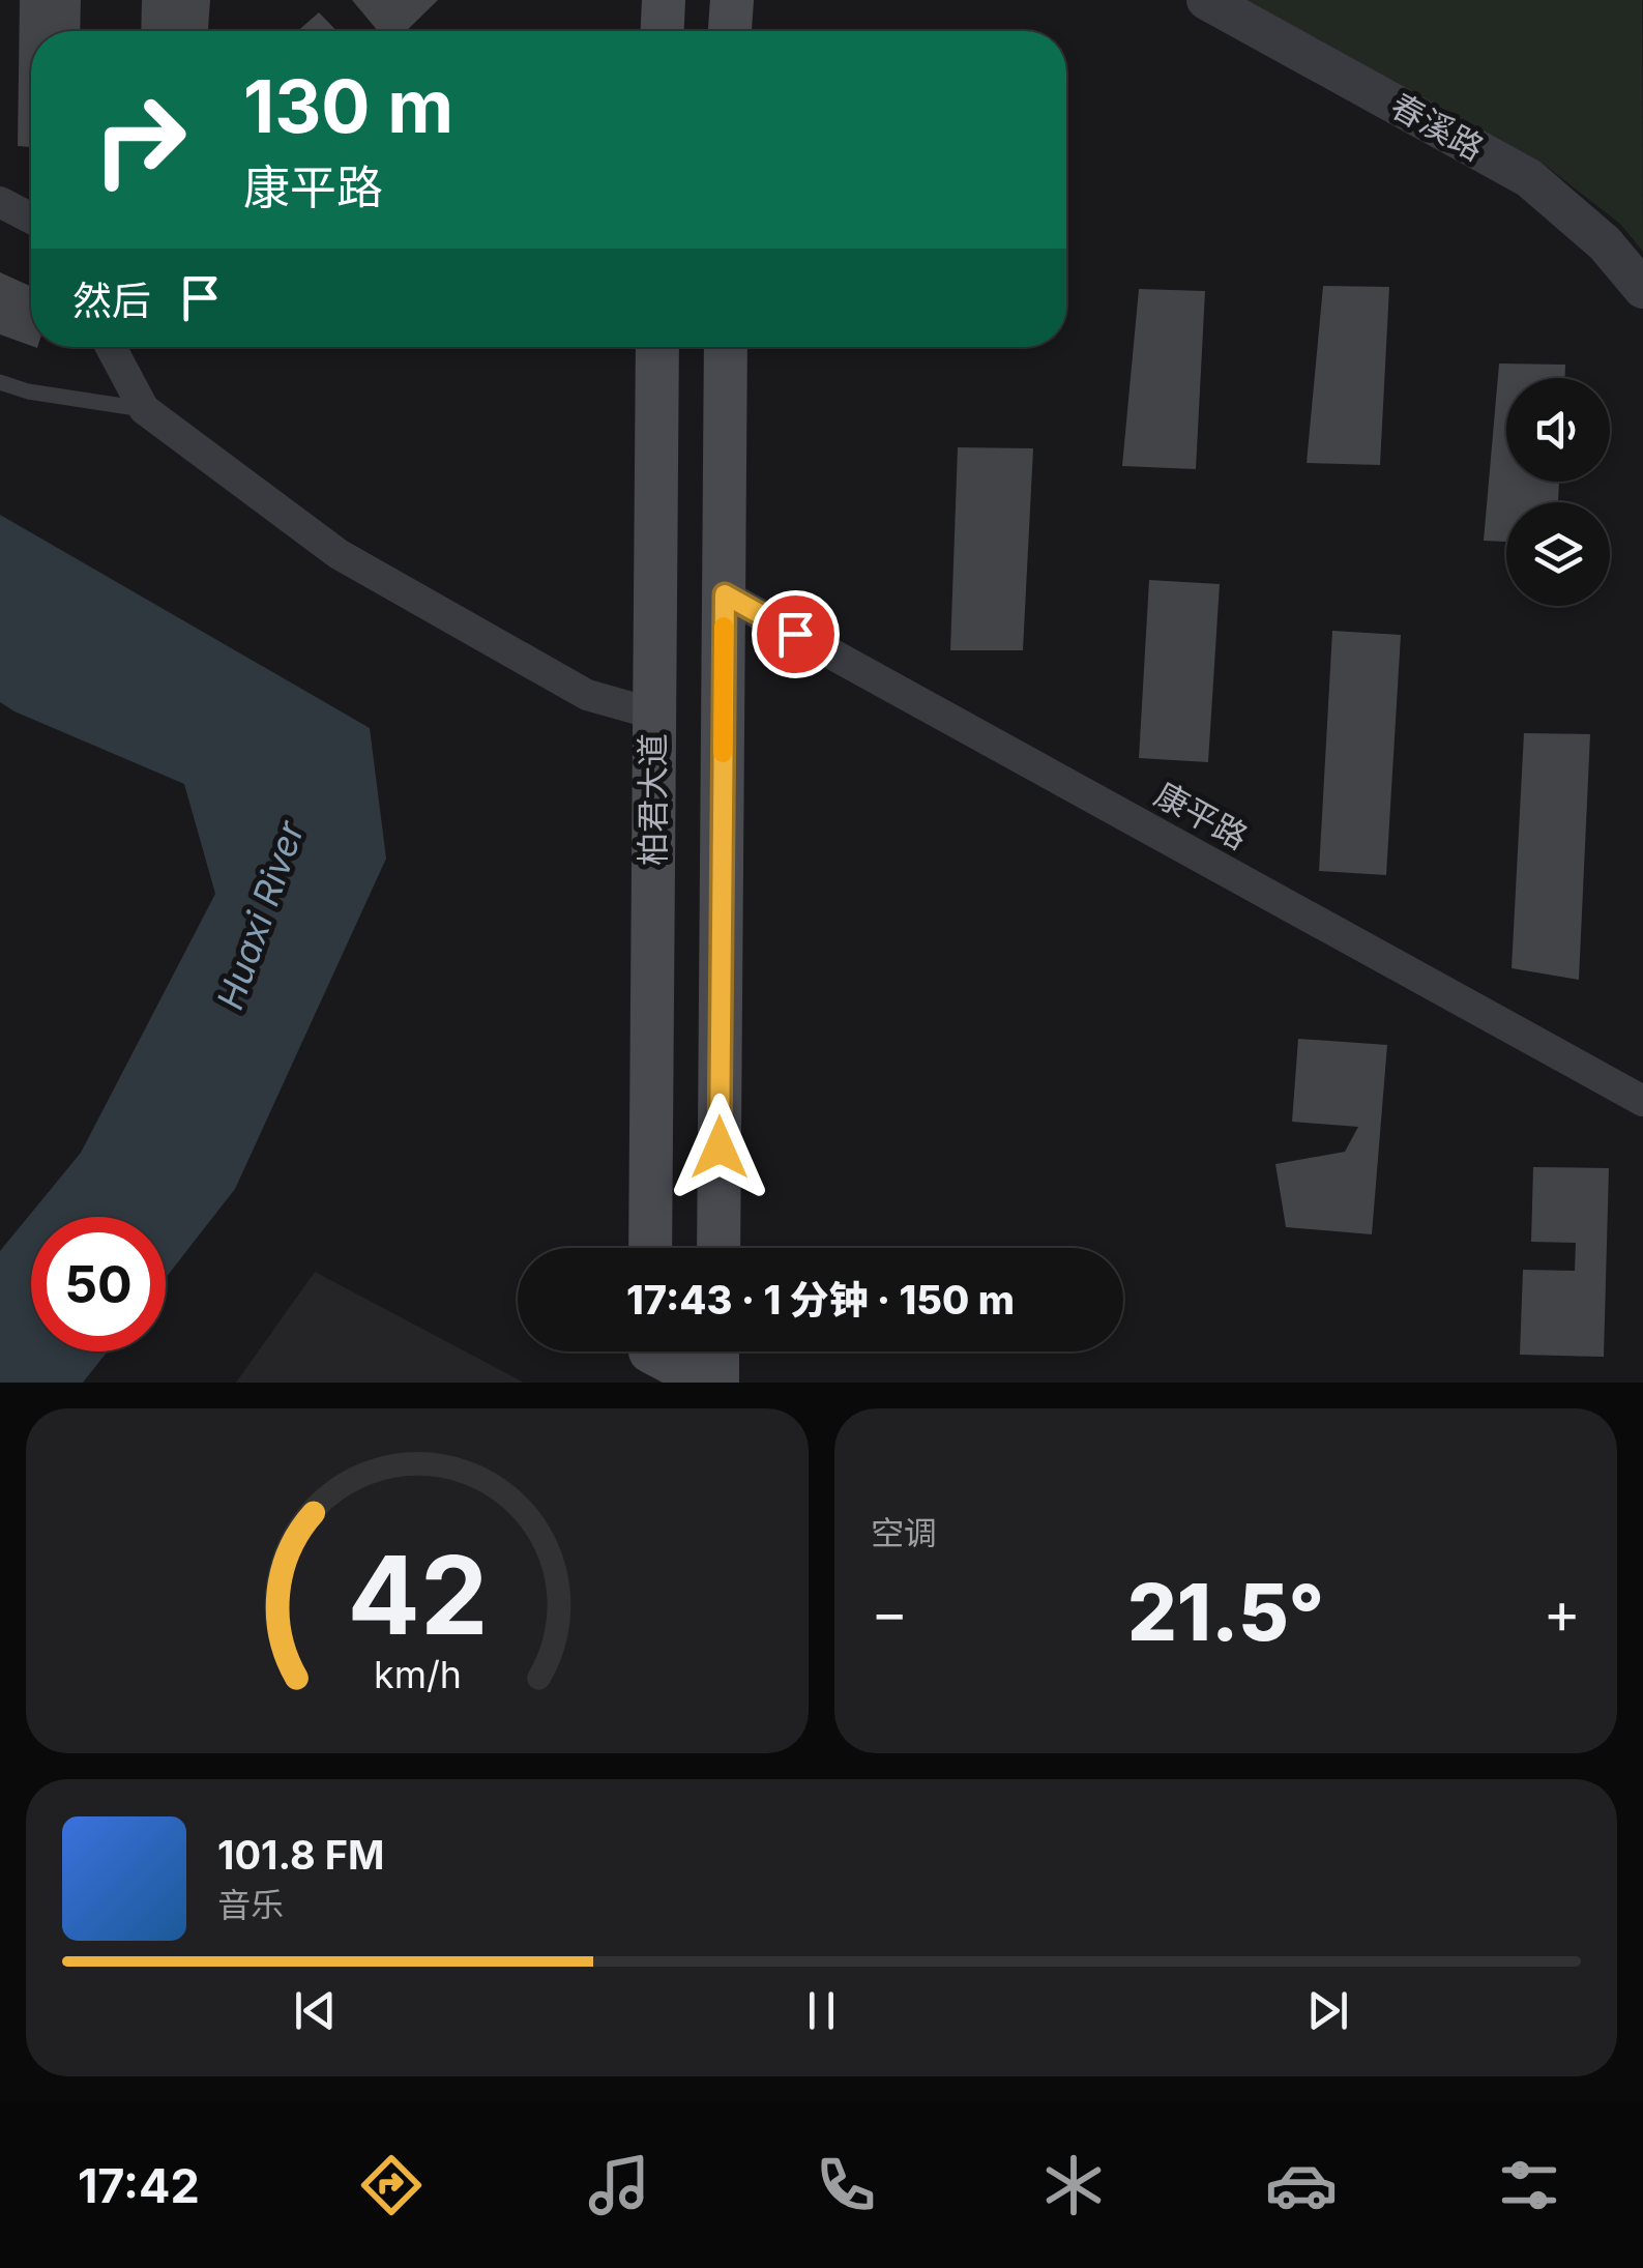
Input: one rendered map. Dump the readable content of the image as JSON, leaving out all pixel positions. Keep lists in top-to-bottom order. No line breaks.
{"streets":{"main road":["柏君大道"],"street":["春溪路","康平路"]},"crossings":[["柏君大道","康平路"]],"water":["Huaxi River"],"page":{"turn":["130 m","康平路"],"then":"然后","limit":"50","trip":"17:43 · 1 分钟 · 150 m","tile":"空调","heat":["−","21.5°","+"],"song":["101.8 FM","音乐"],"tabs":"17:42","gauge":["42","km/h"]}}
